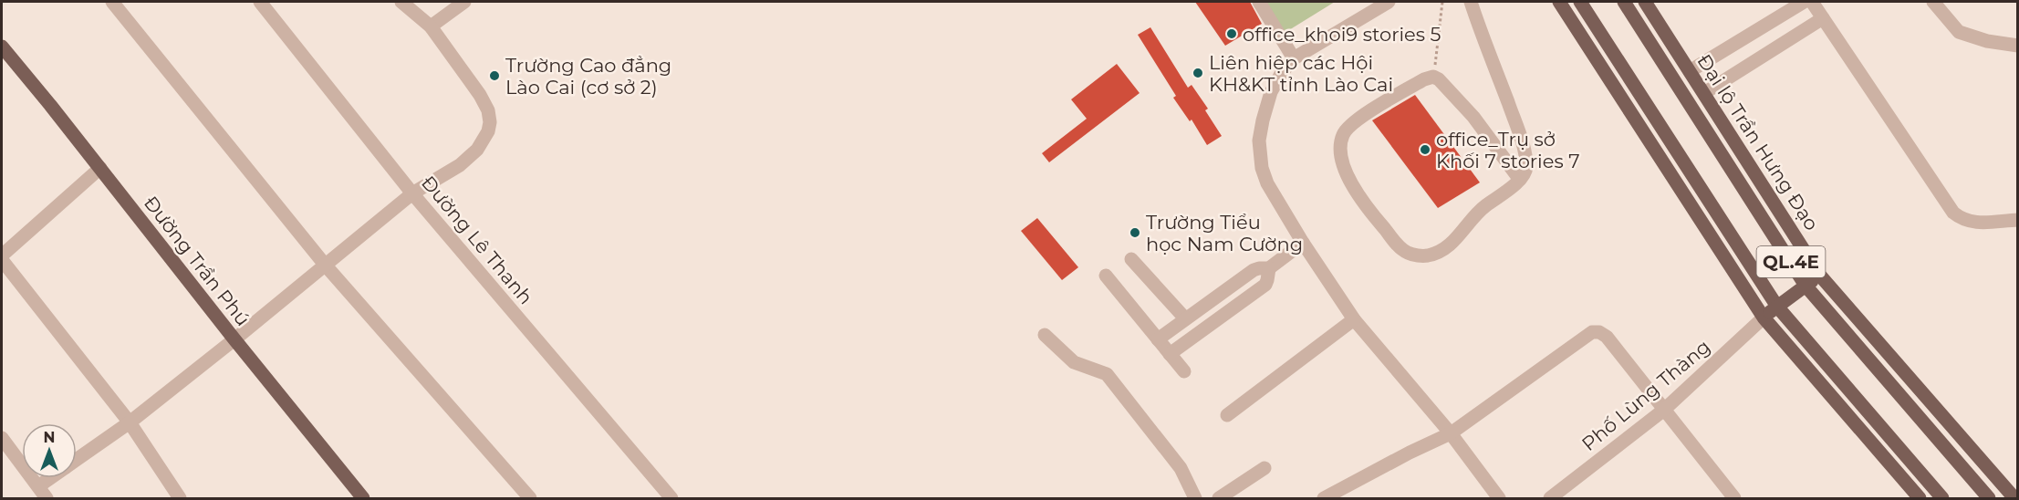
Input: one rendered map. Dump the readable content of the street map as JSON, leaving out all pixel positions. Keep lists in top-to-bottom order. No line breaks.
{"streets":{"main road":["Đại lộ Trần Hưng Đạo","Đường Trần Phú","QL.4E"],"street":["Đường Lê Thanh","Phố Lùng Thàng"]},"places":["office_khoi9 stories 5","Liên hiệp các Hội KH&KT tỉnh Lào Cai","Trường Cao đẳng Lào Cai (cơ sở 2)","office_Trụ sở Khối 7 stories 7","Trường Tiểu học Nam Cường"],"north":"top"}
